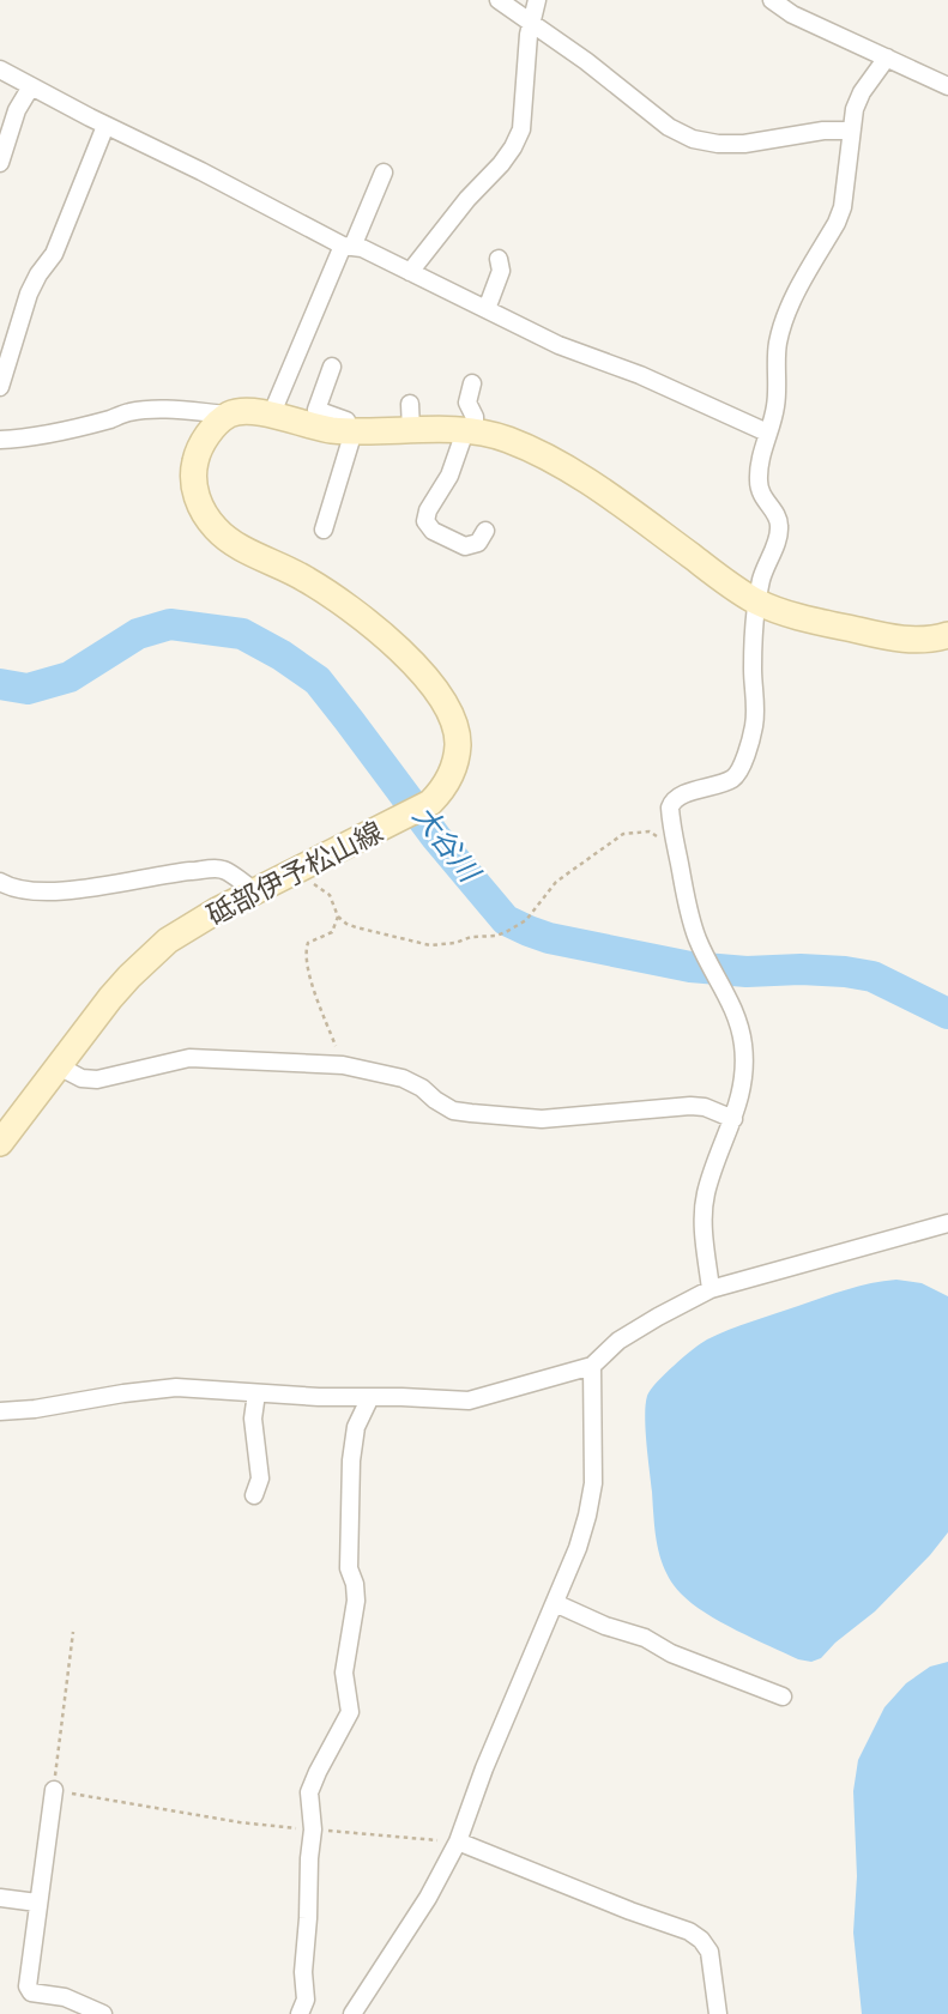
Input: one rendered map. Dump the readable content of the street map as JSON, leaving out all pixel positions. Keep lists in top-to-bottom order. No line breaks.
{"streets":{"main road":["砥部伊予松山線"]},"water":["大谷川"]}
